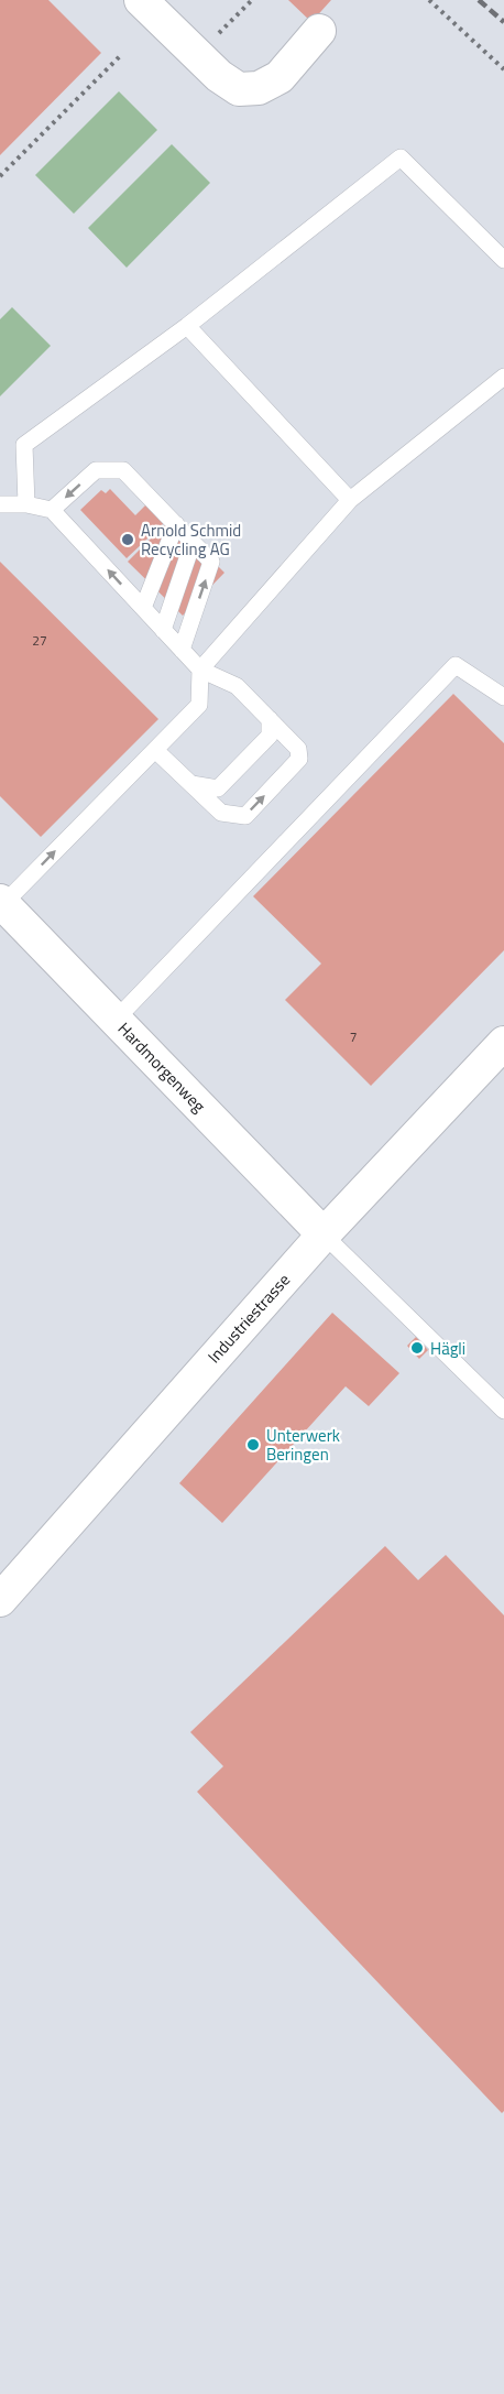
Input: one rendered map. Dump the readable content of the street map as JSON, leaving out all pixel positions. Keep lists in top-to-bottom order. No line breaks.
{"streets":{"street":["Hardmorgenweg","Industriestrasse"]},"crossings":[["Hardmorgenweg","Industriestrasse"]],"places":["Arnold Schmid Recycling AG","Hägli","Unterwerk Beringen"],"house_numbers":["27","7"]}
